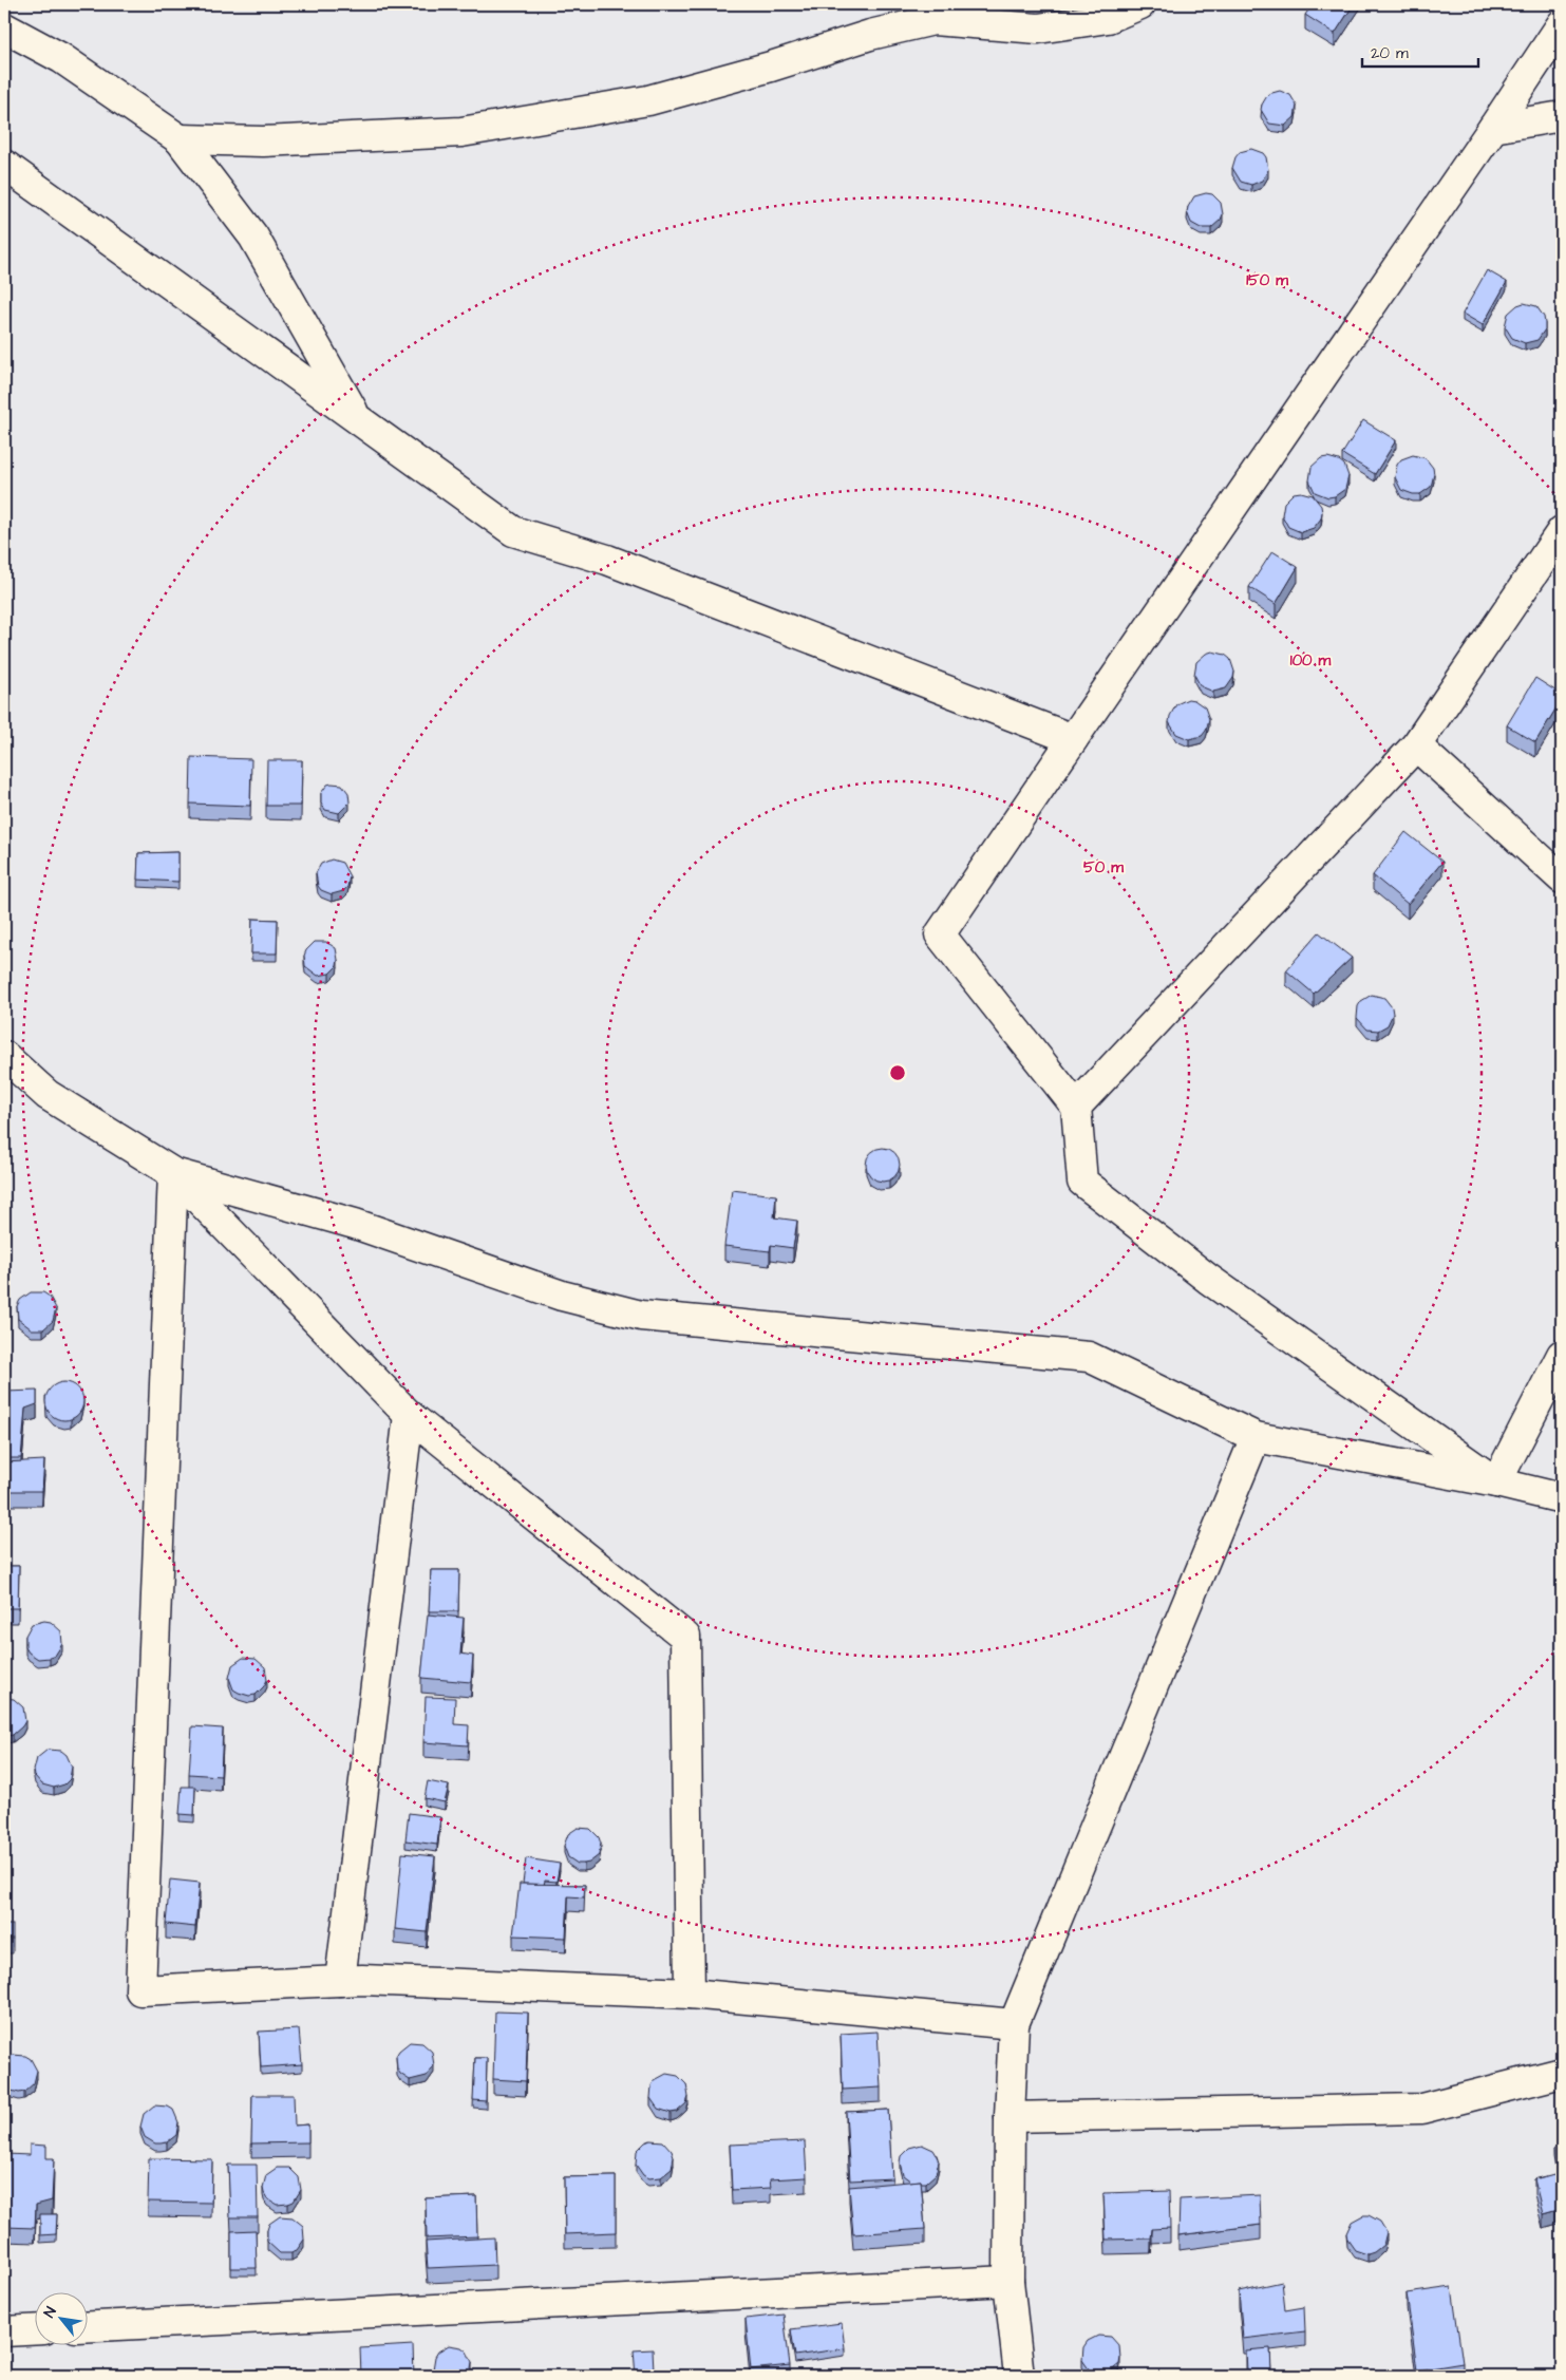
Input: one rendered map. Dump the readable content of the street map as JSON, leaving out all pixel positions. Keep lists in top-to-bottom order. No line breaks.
{"scale_bar":"20 m","north":"top left","rings":["150 m","100 m","50 m"]}
